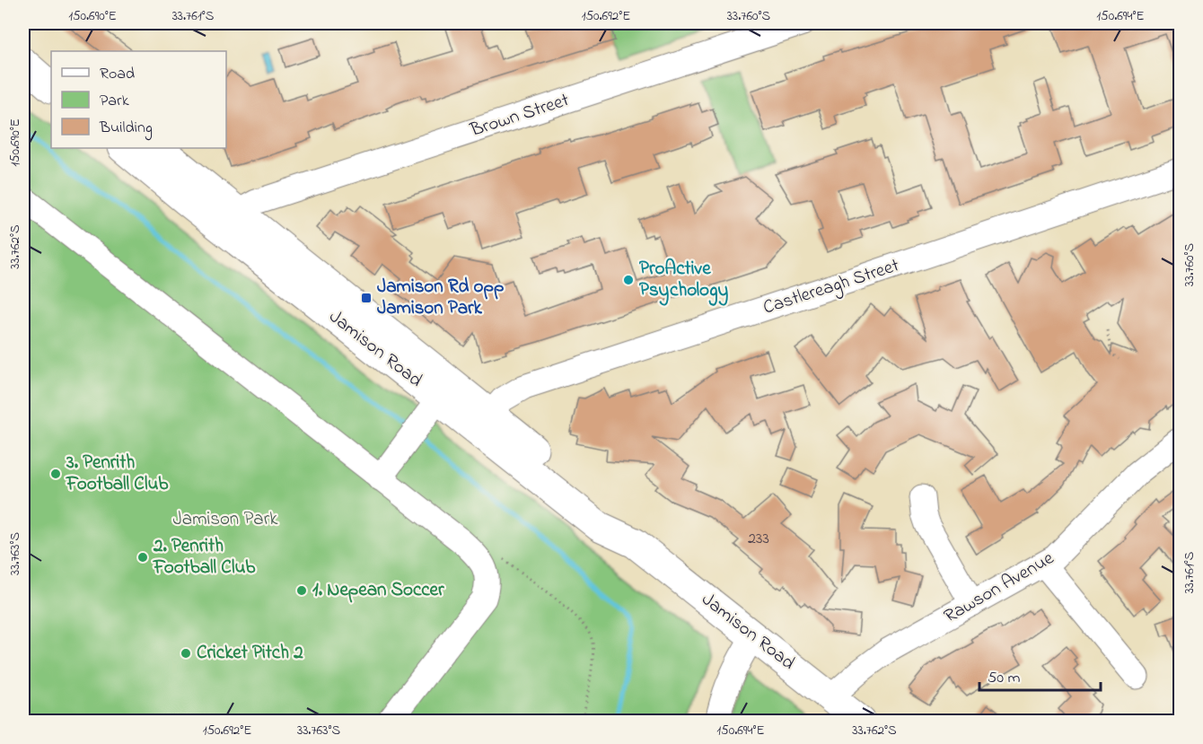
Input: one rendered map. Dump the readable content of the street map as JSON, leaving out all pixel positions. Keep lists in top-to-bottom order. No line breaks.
{"streets":{"main road":["Jamison Road"],"street":["Brown Street","Castlereagh Street","Rawson Avenue"]},"crossings":[["Brown Street","Jamison Road"],["Castlereagh Street","Jamison Road"],["Jamison Road","Rawson Avenue"]],"parks":["Jamison Park"],"places":{"other":["ProActive Psychology","3. Penrith Football Club","2. Penrith Football Club","1. Nepean Soccer","Cricket Pitch 2"],"transit":["Jamison Rd opp Jamison Park"]},"house_numbers":["233"],"legend":["Road","Park","Building"],"scale_bar":"50 m","coordinates":["150.690°E","33.761°S","150.692°E","33.760°S","150.694°E","33.762°S","33.763°S"]}
